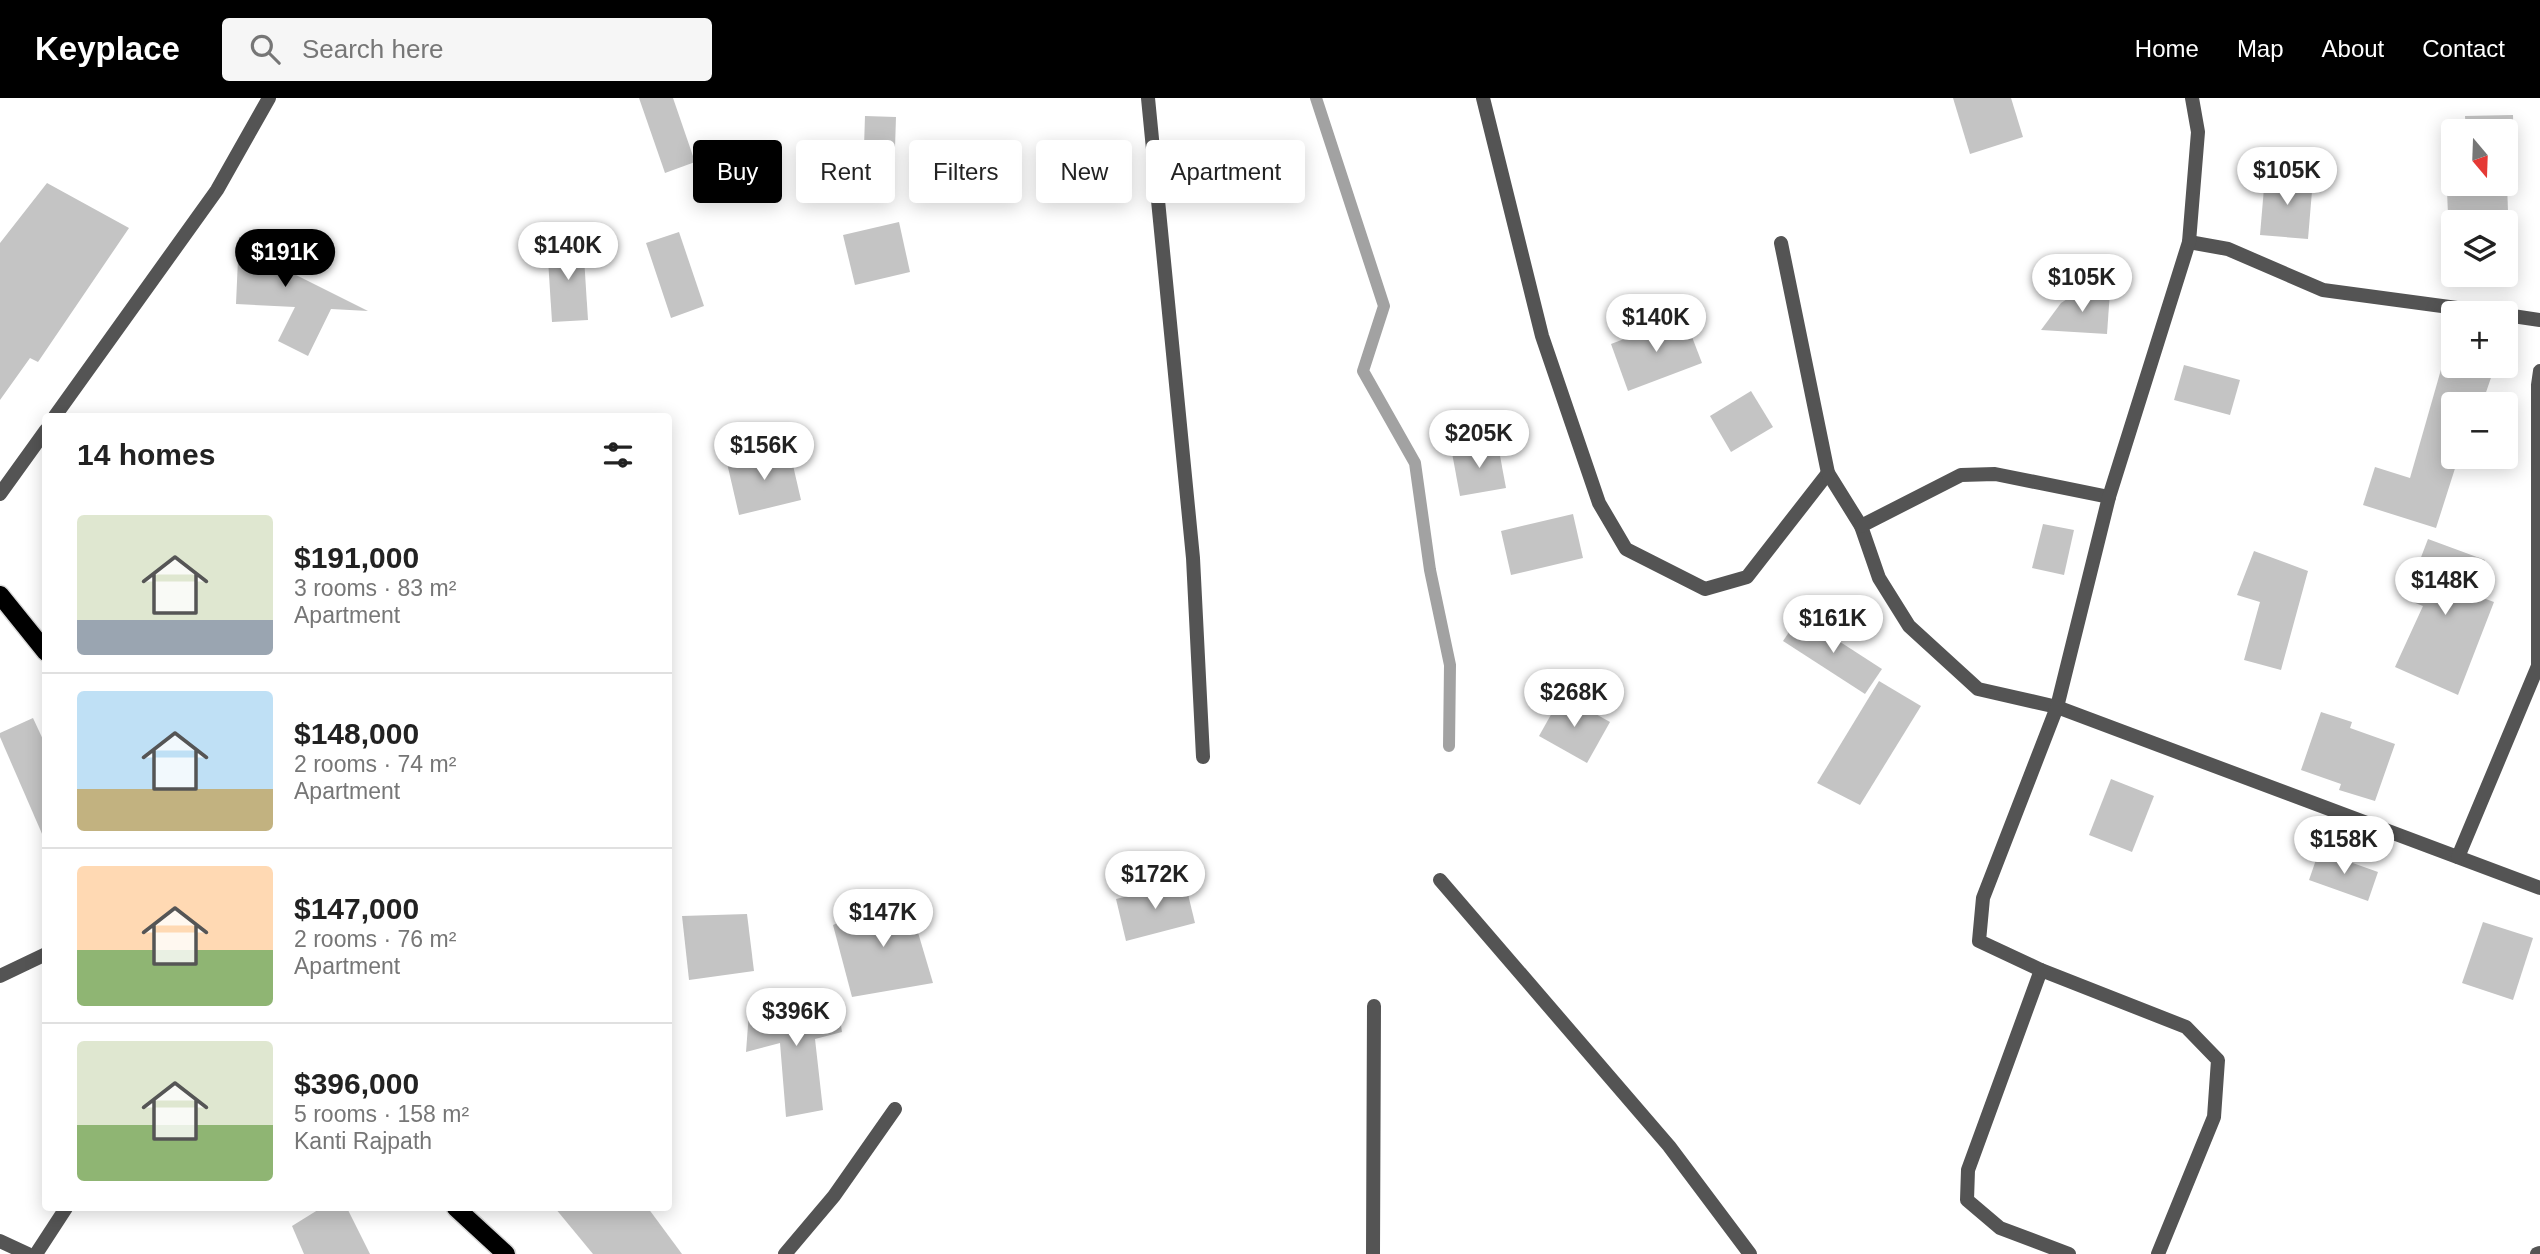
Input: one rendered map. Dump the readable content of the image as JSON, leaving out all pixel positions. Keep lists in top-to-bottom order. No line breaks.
{"north":"bottom","page":{"header":"Keyplace","search":"Search here","nav":["Home","Map","About","Contact"],"map_buttons":["+","−"],"chip":["Buy","Rent","Filters","New","Apartment"],"price":["$105K","$140K","$191K","$105K","$140K","$205K","$156K","$148K","$161K","$268K","$158K","$172K","$147K","$396K"],"heading":"14 homes","list":[{"name":"$191,000","note":"3 rooms · 83 m² · Apartment"},{"name":"$148,000","note":"2 rooms · 74 m² · Apartment"},{"name":"$147,000","note":"2 rooms · 76 m² · Apartment"},{"name":"$396,000","note":"5 rooms · 158 m² · Kanti Rajpath"}]}}
